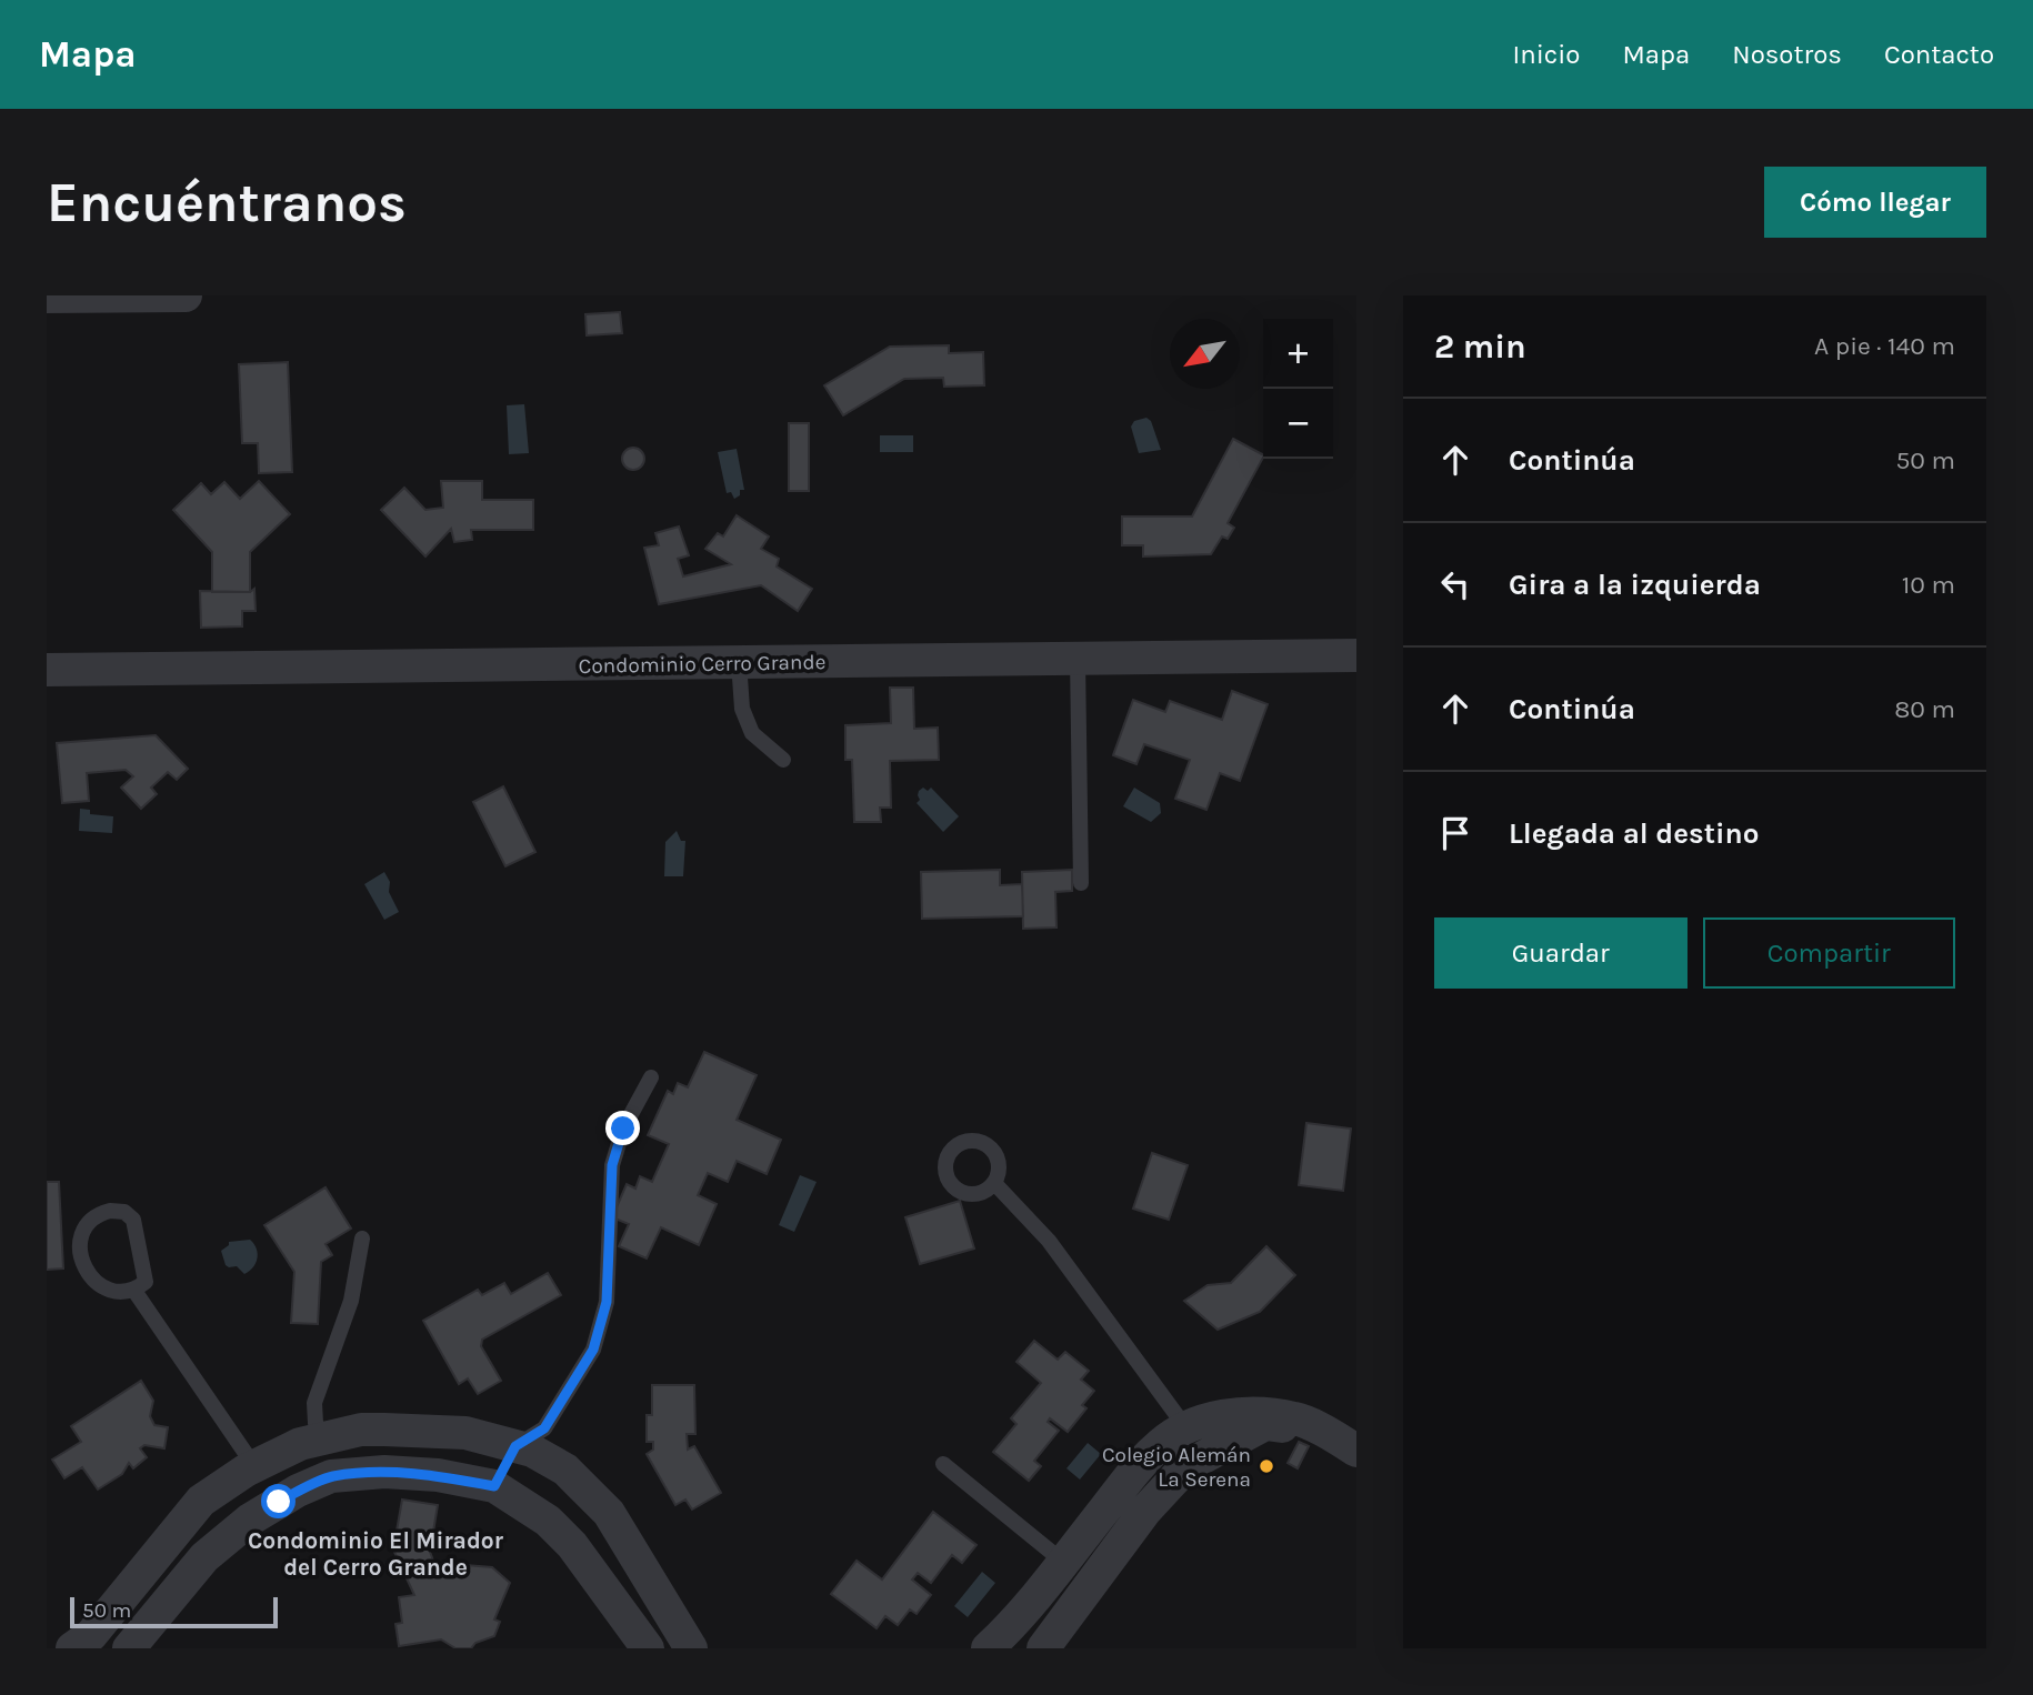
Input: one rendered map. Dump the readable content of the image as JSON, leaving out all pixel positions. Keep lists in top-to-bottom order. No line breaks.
{"streets":{"street":["Condominio Cerro Grande"]},"districts":["Condominio El Mirador del Cerro Grande"],"places":["Colegio Alemán La Serena"],"scale_bar":"50 m","north":"bottom left","page":{"header":"Mapa","nav":["Inicio","Mapa","Nosotros","Contacto"],"buttons":["Cómo llegar",["Guardar","Compartir"]],"title":"Encuéntranos","heading":["2 min","A pie · 140 m"],"map_buttons":["+","−"],"list":[["Continúa","50 m"],["Gira a la izquierda","10 m"],["Continúa","80 m"],"Llegada al destino"],"scale":"50 m"}}
